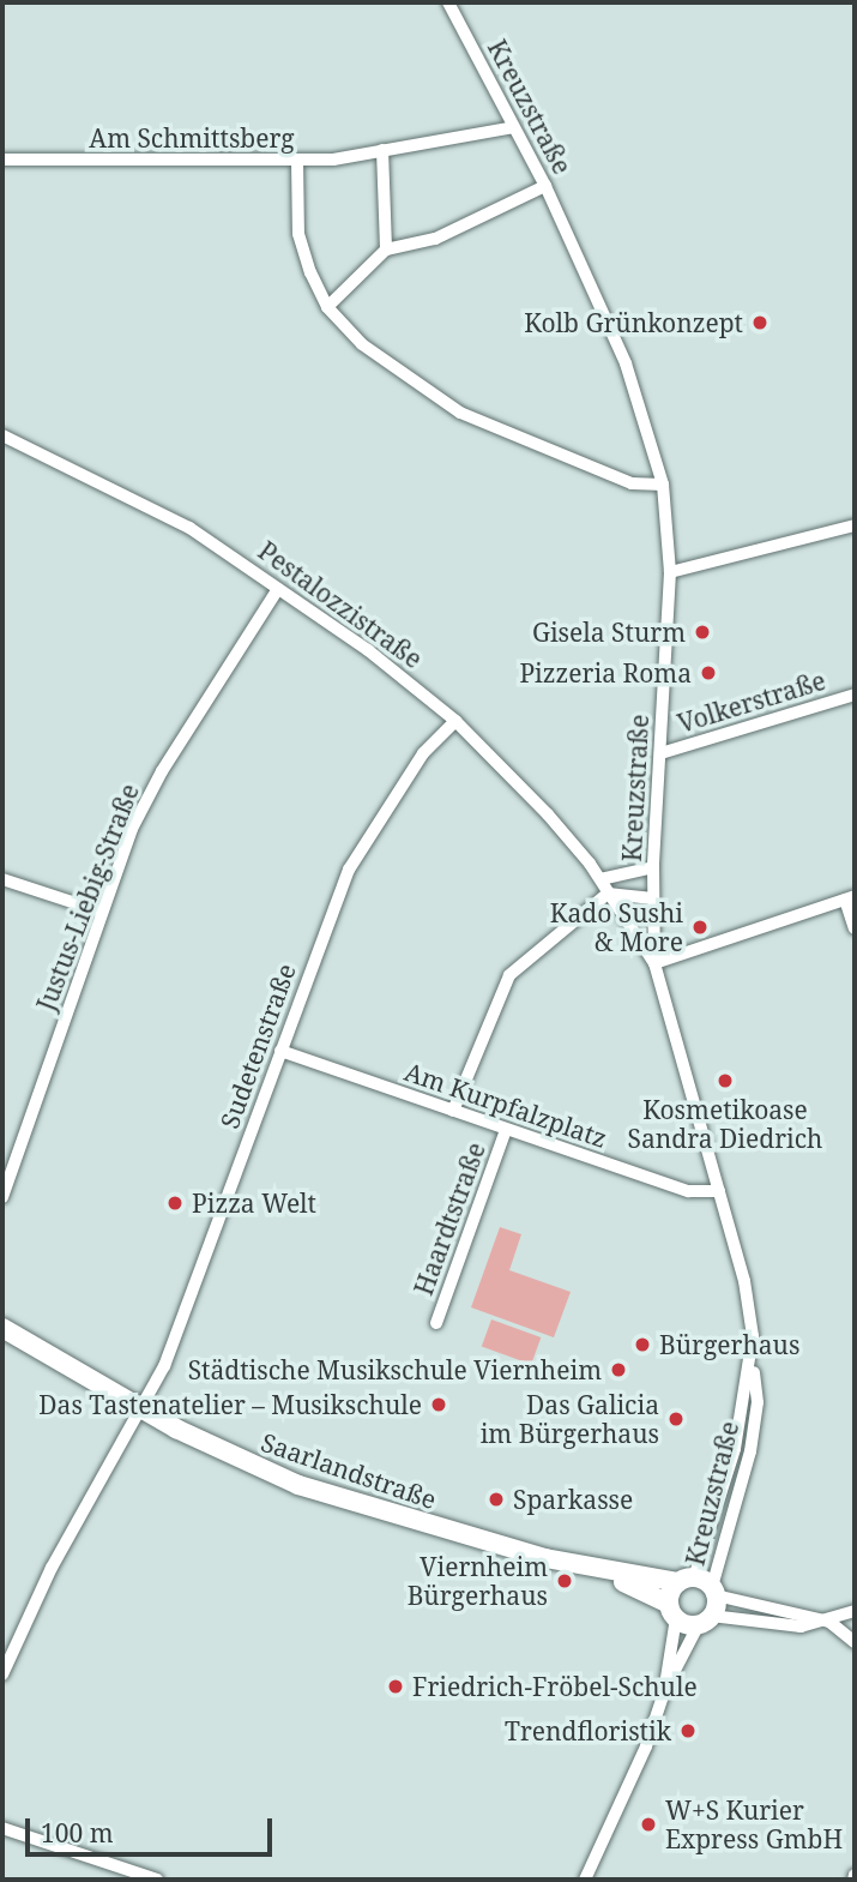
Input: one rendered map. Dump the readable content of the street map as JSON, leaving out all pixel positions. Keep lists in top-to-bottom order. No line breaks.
{"streets":{"street":["Kreuzstraße","Am Schmittsberg","Pestalozzistraße","Volkerstraße","Justus-Liebig-Straße","Sudetenstraße","Am Kurpfalzplatz","Haardtstraße","Saarlandstraße"]},"crossings":[["Kreuzstraße","Am Schmittsberg"],["Kreuzstraße","Pestalozzistraße"],["Kreuzstraße","Volkerstraße"],["Kreuzstraße","Am Kurpfalzplatz"],["Kreuzstraße","Saarlandstraße"],["Pestalozzistraße","Justus-Liebig-Straße"],["Pestalozzistraße","Sudetenstraße"],["Sudetenstraße","Am Kurpfalzplatz"],["Sudetenstraße","Saarlandstraße"],["Am Kurpfalzplatz","Haardtstraße"]],"places":["Kolb Grünkonzept","Gisela Sturm","Pizzeria Roma","Kado Sushi & More","Kosmetikoase Sandra Diedrich","Pizza Welt","Bürgerhaus","Städtische Musikschule Viernheim","Das Tastenatelier – Musikschule","Das Galicia im Bürgerhaus","Sparkasse","Viernheim Bürgerhaus","Friedrich-Fröbel-Schule","Trendfloristik","W+S Kurier Express GmbH"],"scale_bar":"100 m"}
